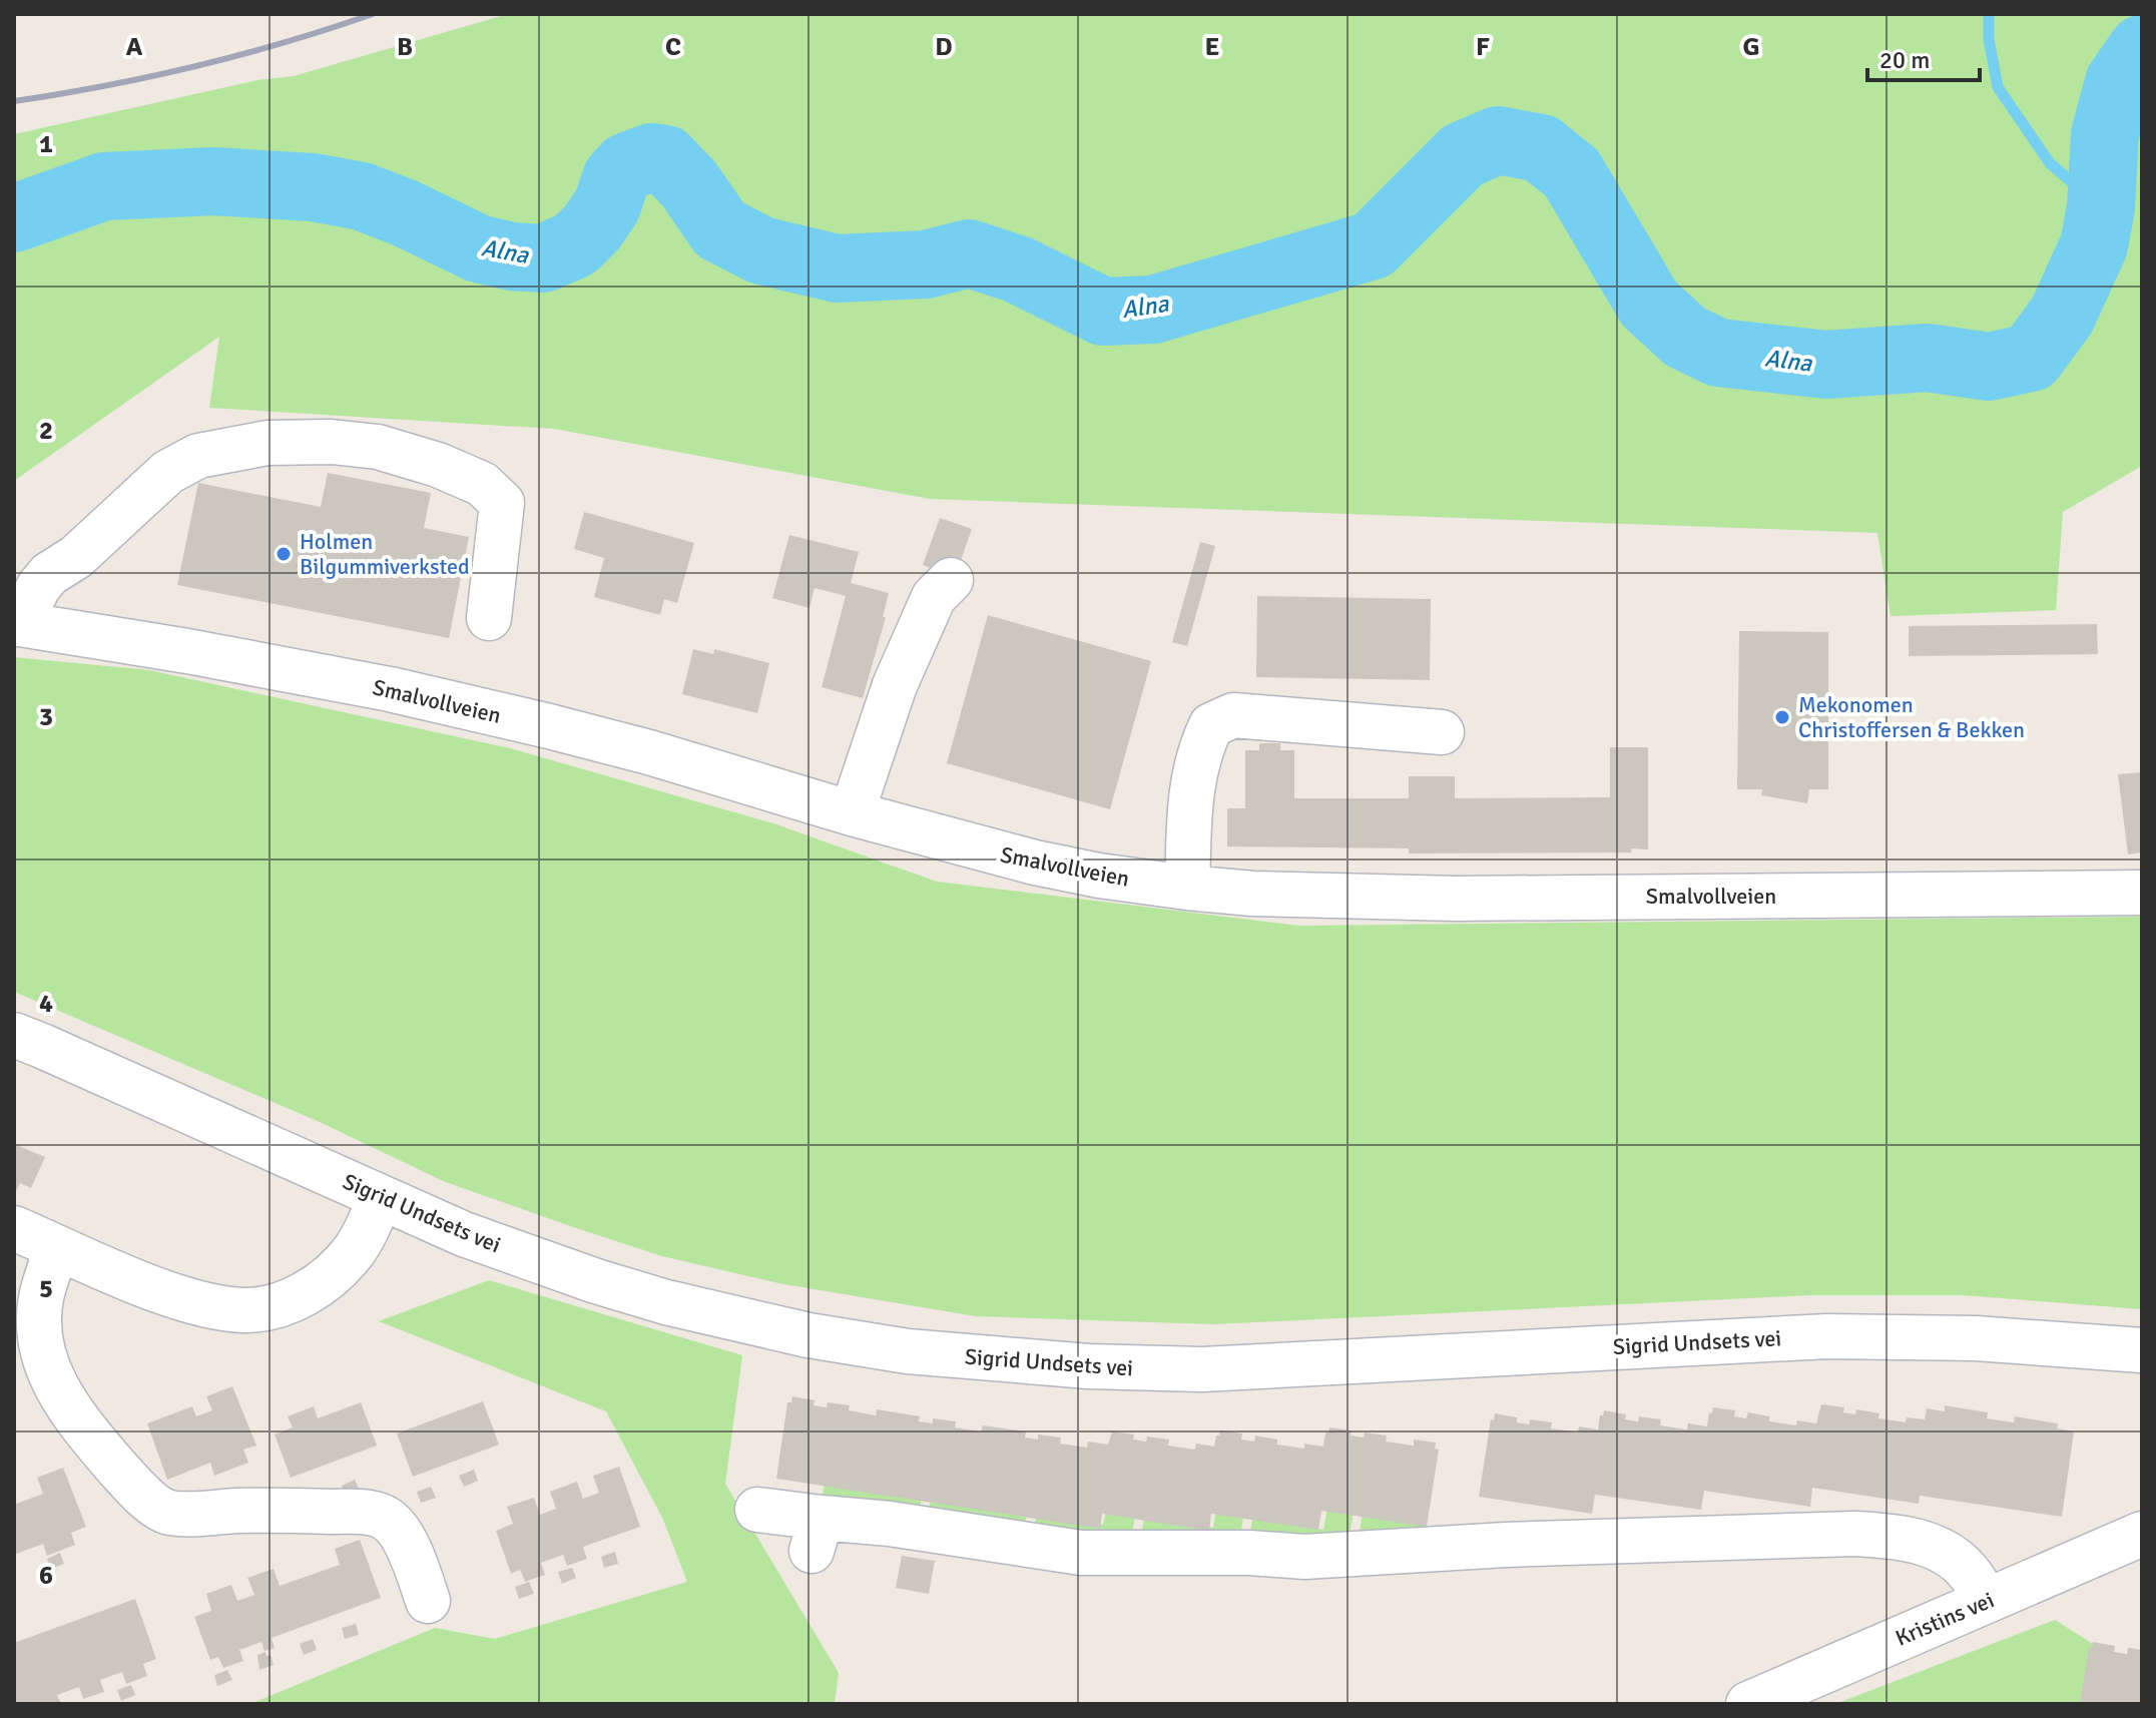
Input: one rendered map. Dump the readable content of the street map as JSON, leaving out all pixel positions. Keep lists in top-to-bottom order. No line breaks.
{"streets":{"street":["Smalvollveien","Sigrid Undsets vei","Kristins vei"]},"water":["Alna"],"places":["Holmen Bilgummiverksted","Mekonomen Christoffersen & Bekken"],"scale_bar":"20 m","grid":{"columns":["A","B","C","D","E","F","G"],"rows":["1","2","3","4","5","6"]}}
